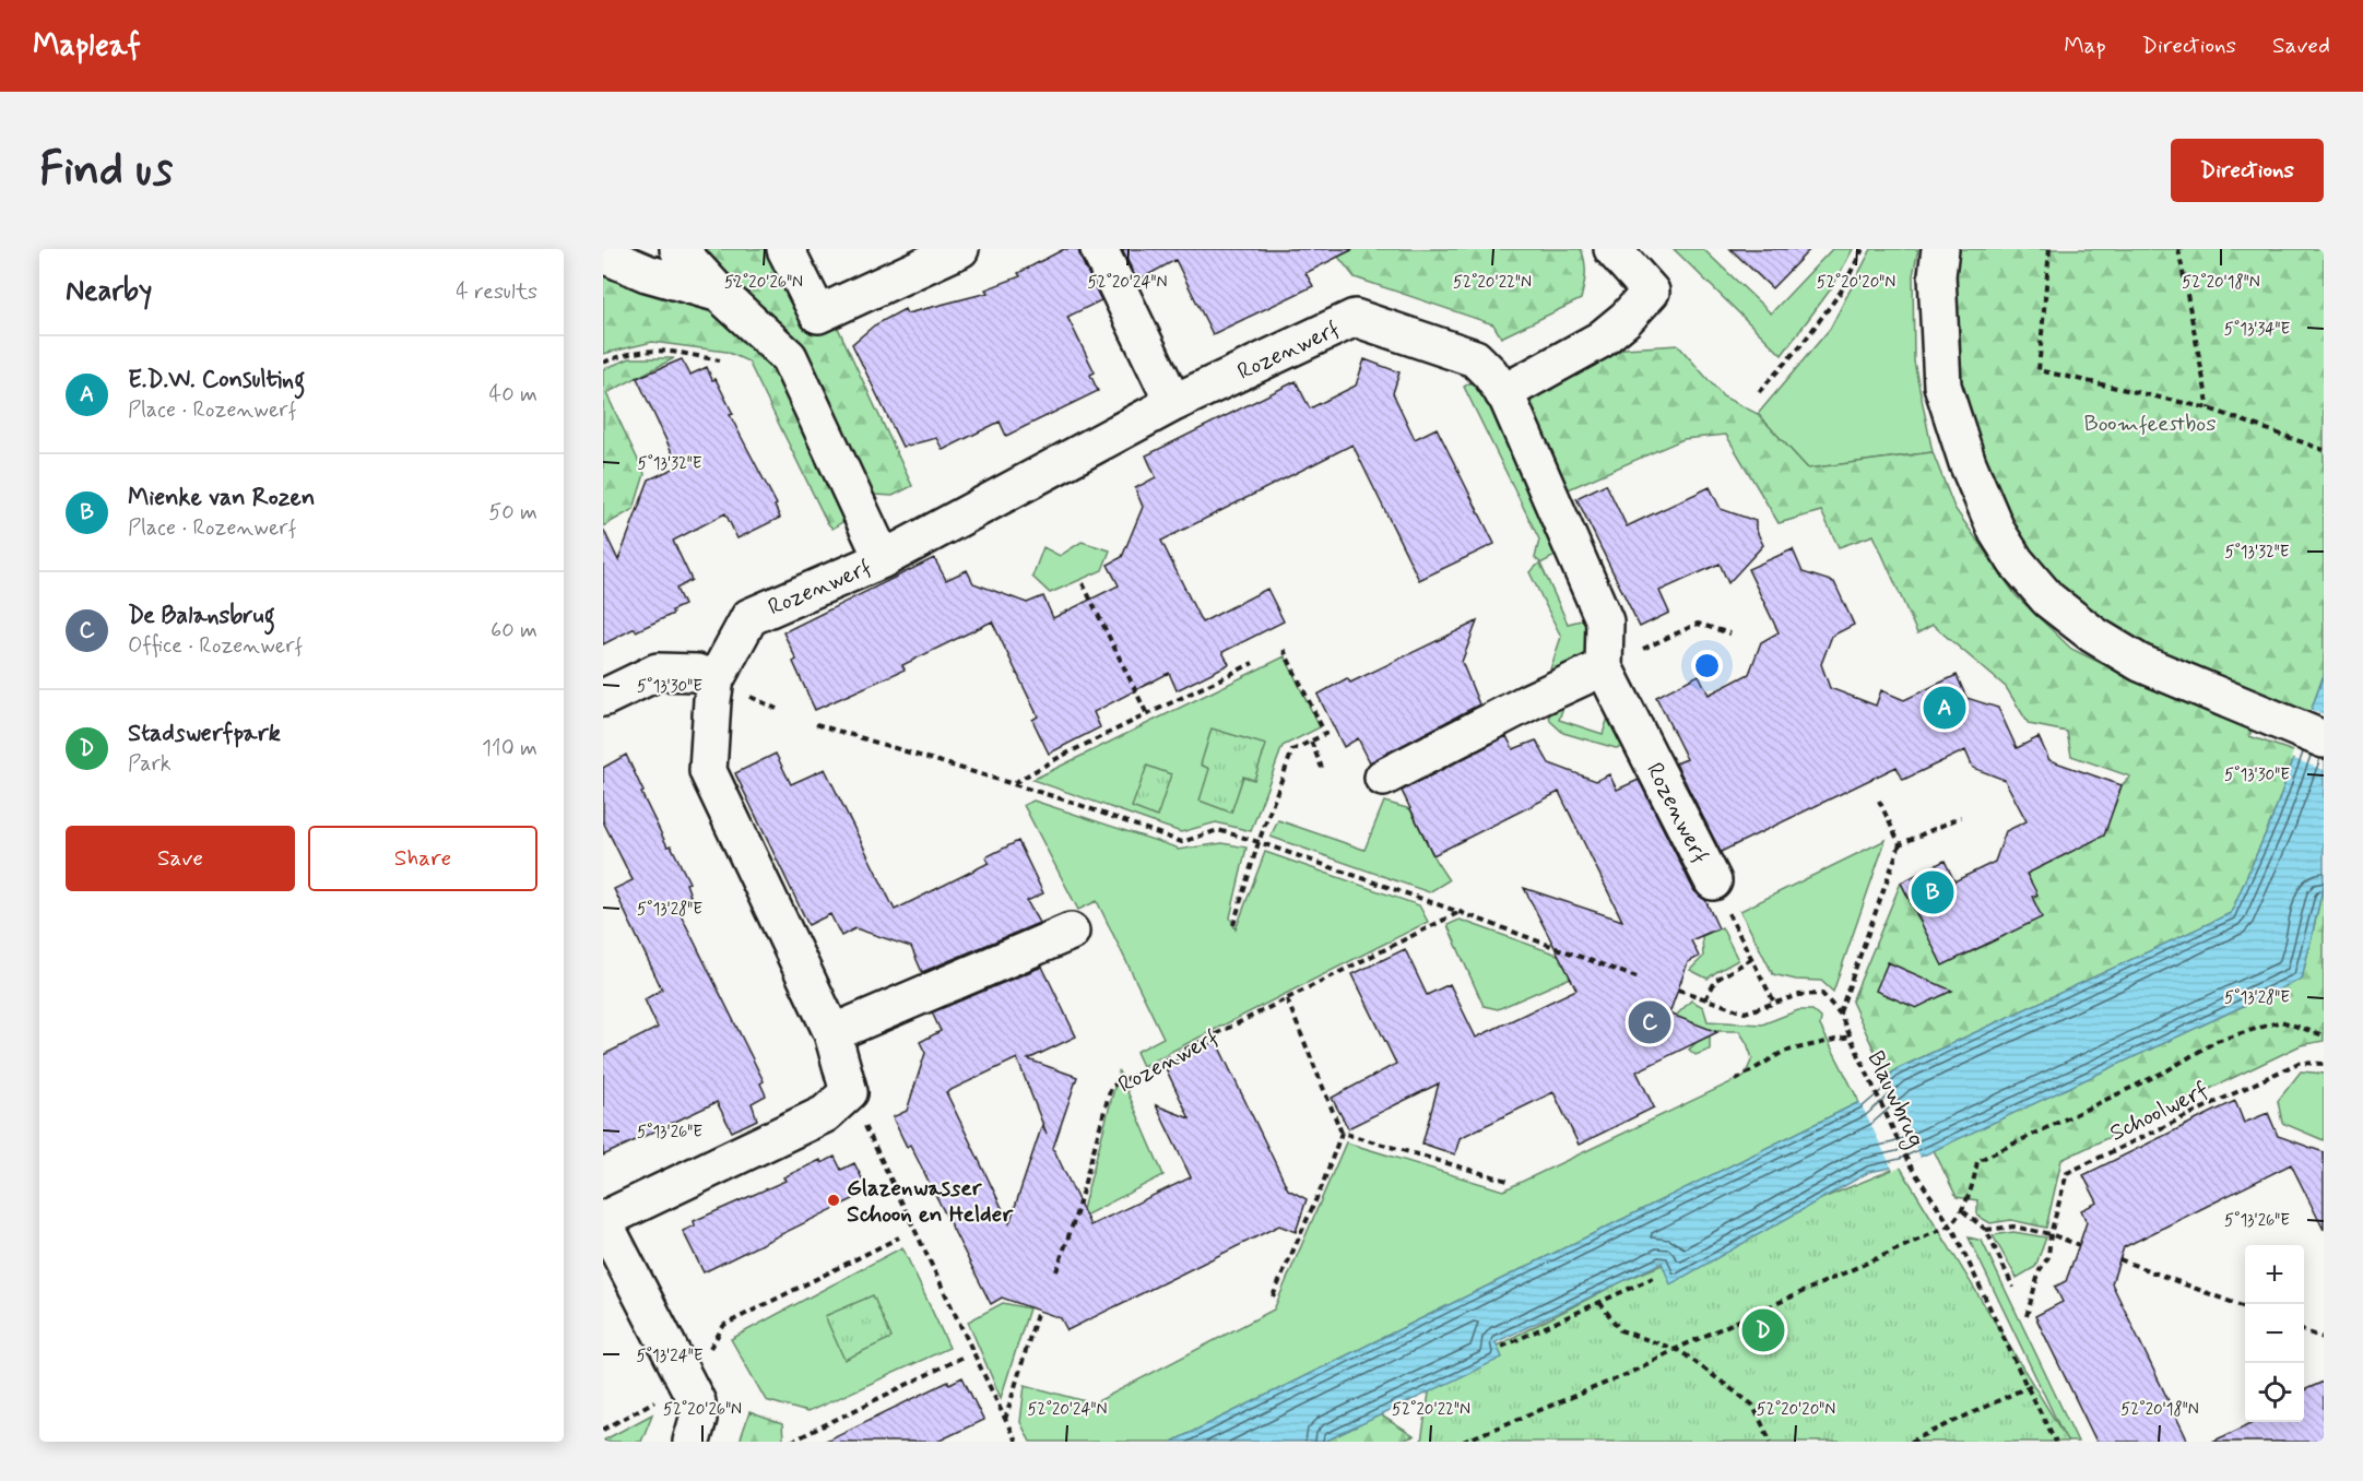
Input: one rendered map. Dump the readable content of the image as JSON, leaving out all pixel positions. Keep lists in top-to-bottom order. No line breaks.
{"streets":{"street":["Rozenwerf"],"path":["Blauwbrug","Schoolwerf"]},"parks":["Boomfeestbos"],"places":["Glazenwasser Schoon en Helder"],"page":{"header":"Mapleaf","nav":["Map","Directions","Saved"],"buttons":["Directions",["Save","Share"]],"title":"Find us","heading":["Nearby","4 results"],"list":[{"mark":"A","name":"E.D.W. Consulting","note":"Place · Rozenwerf","value":"40 m"},{"mark":"B","name":"Mienke van Rozen","note":"Place · Rozenwerf","value":"50 m"},{"mark":"C","name":"De Balansbrug","note":"Office · Rozenwerf","value":"60 m"},{"mark":"D","name":"Stadswerfpark","note":"Park","value":"110 m"}],"pins":["A","B","C","D"],"map_buttons":["+","−"]},"coordinates":["52°20'26\"N","52°20'24\"N","52°20'22\"N","52°20'20\"N","52°20'18\"N","5°13'34\"E","5°13'32\"E","5°13'30\"E","5°13'28\"E","5°13'26\"E","5°13'24\"E"]}
